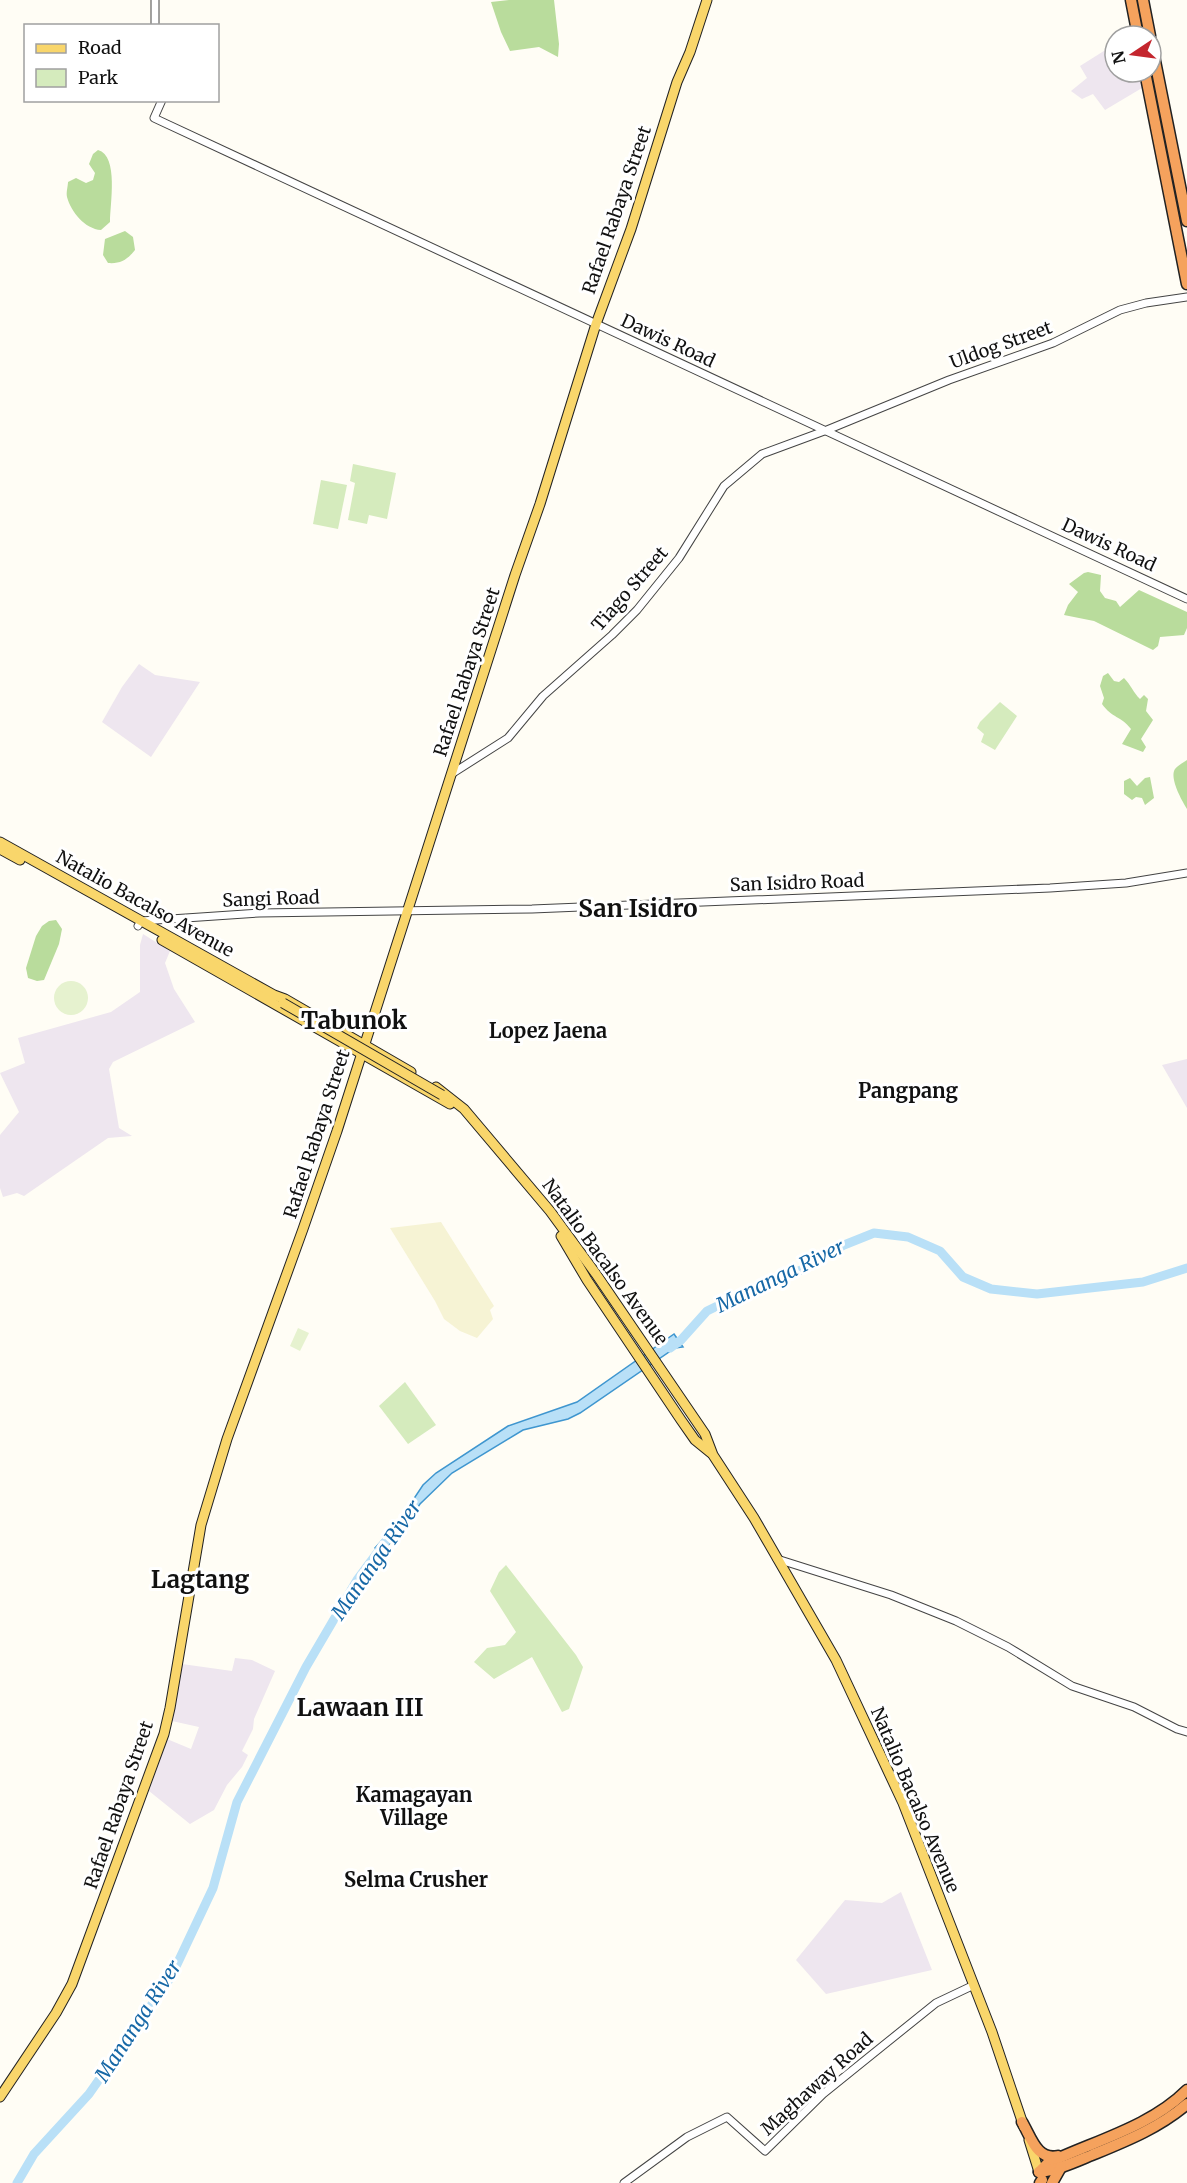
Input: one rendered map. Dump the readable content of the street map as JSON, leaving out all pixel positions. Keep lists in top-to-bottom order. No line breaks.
{"streets":{"main road":["Rafael Rabaya Street","Natalio Bacalso Avenue"],"street":["Dawis Road","Uldog Street","Tiago Street","San Isidro Road","Sangi Road","Maghaway Road"]},"crossings":[["Rafael Rabaya Street","Dawis Road"],["Rafael Rabaya Street","Tiago Street"],["Rafael Rabaya Street","San Isidro Road"],["Rafael Rabaya Street","Sangi Road"],["Rafael Rabaya Street","Natalio Bacalso Avenue"],["Dawis Road","Uldog Street"],["Dawis Road","Tiago Street"],["Uldog Street","Tiago Street"],["San Isidro Road","Sangi Road"],["Sangi Road","Natalio Bacalso Avenue"],["Natalio Bacalso Avenue","Maghaway Road"]],"districts":["San Isidro","Tabunok","Lopez Jaena","Pangpang","Lagtang","Lawaan III","Kamagayan Village","Selma Crusher"],"water":["Mananga River"],"legend":["Road","Park"],"north":"left"}
